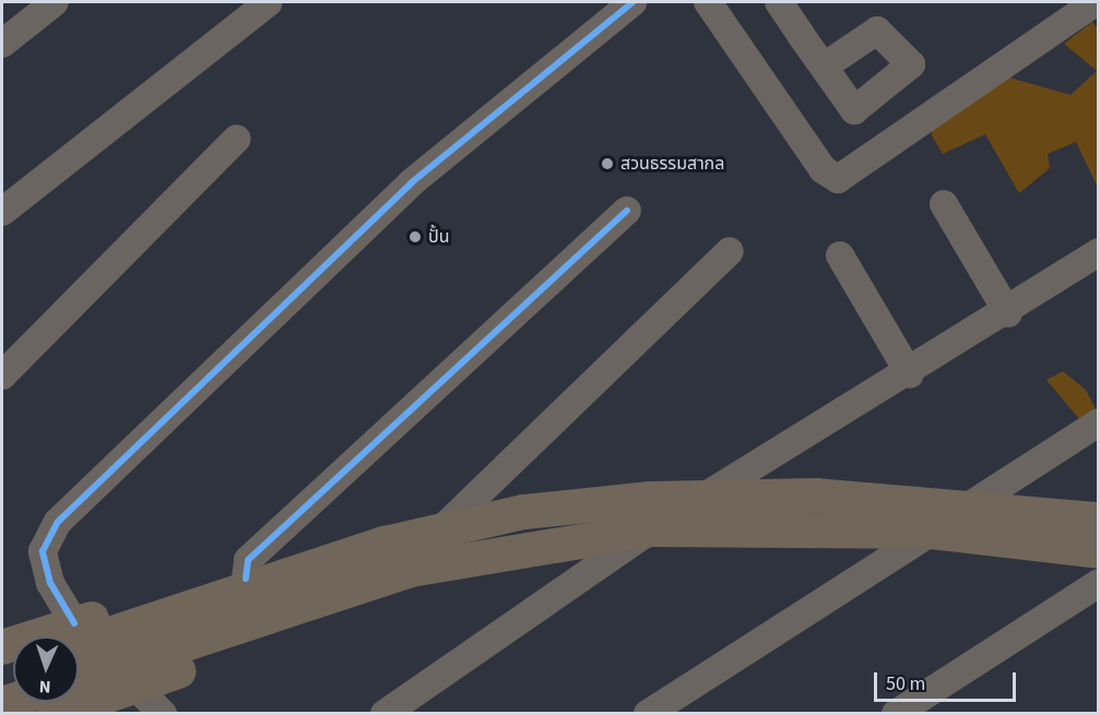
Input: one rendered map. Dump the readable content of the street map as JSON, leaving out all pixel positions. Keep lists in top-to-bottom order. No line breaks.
{"places":["สวนธรรมสากล","ปั้น"],"scale_bar":"50 m","north":"bottom"}
